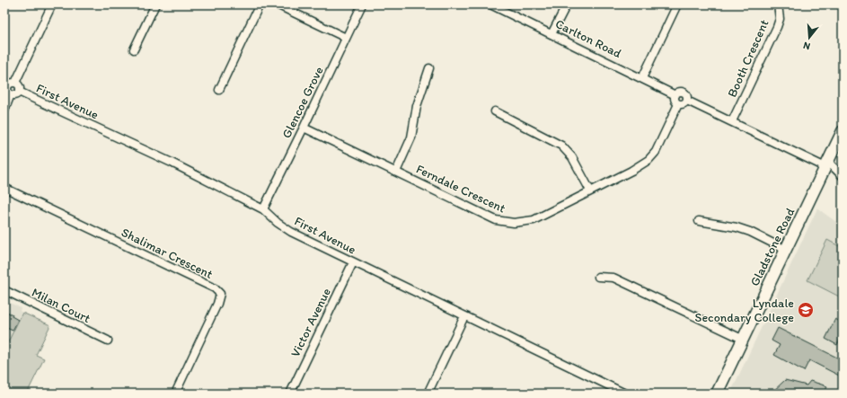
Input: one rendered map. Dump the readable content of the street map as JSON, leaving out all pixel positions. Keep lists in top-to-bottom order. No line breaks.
{"streets":{"main road":["Gladstone Road"],"street":["Carlton Road","Booth Crescent","First Avenue","Glencoe Grove","Ferndale Crescent","Shalimar Crescent","Milan Court","Victor Avenue"]},"crossings":[["Carlton Road","Ferndale Crescent"],["First Avenue","Glencoe Grove"],["First Avenue","Victor Avenue"],["Glencoe Grove","Ferndale Crescent"]],"places":{"school or university":["Lyndale Secondary College"]},"north":"bottom"}
